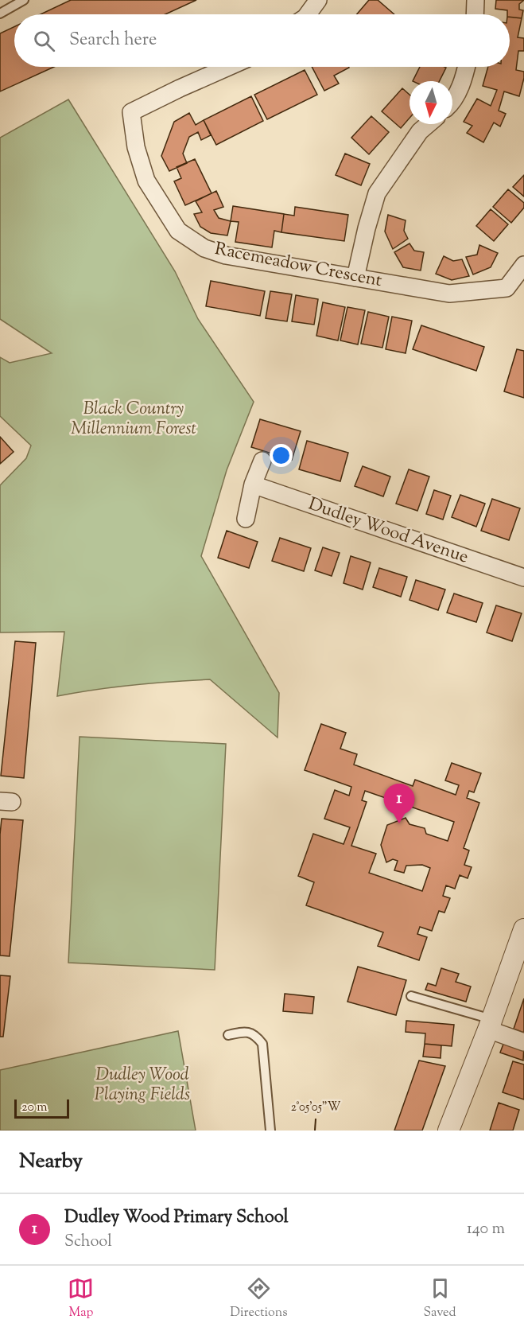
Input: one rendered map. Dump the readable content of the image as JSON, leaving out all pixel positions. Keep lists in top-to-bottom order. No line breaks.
{"streets":{"street":["Racemeadow Crescent","Dudley Wood Avenue"]},"parks":["Black Country Millennium Forest","Dudley Wood Playing Fields"],"scale_bar":"20 m","north":"bottom","page":{"search":"Search here","pins":"1","scale":"20 m","heading":"Nearby","list":[{"mark":"1","name":"Dudley Wood Primary School","note":"School","value":"140 m"}],"nav":["Map","Directions","Saved"]},"coordinates":["2°05'05\"W"]}
